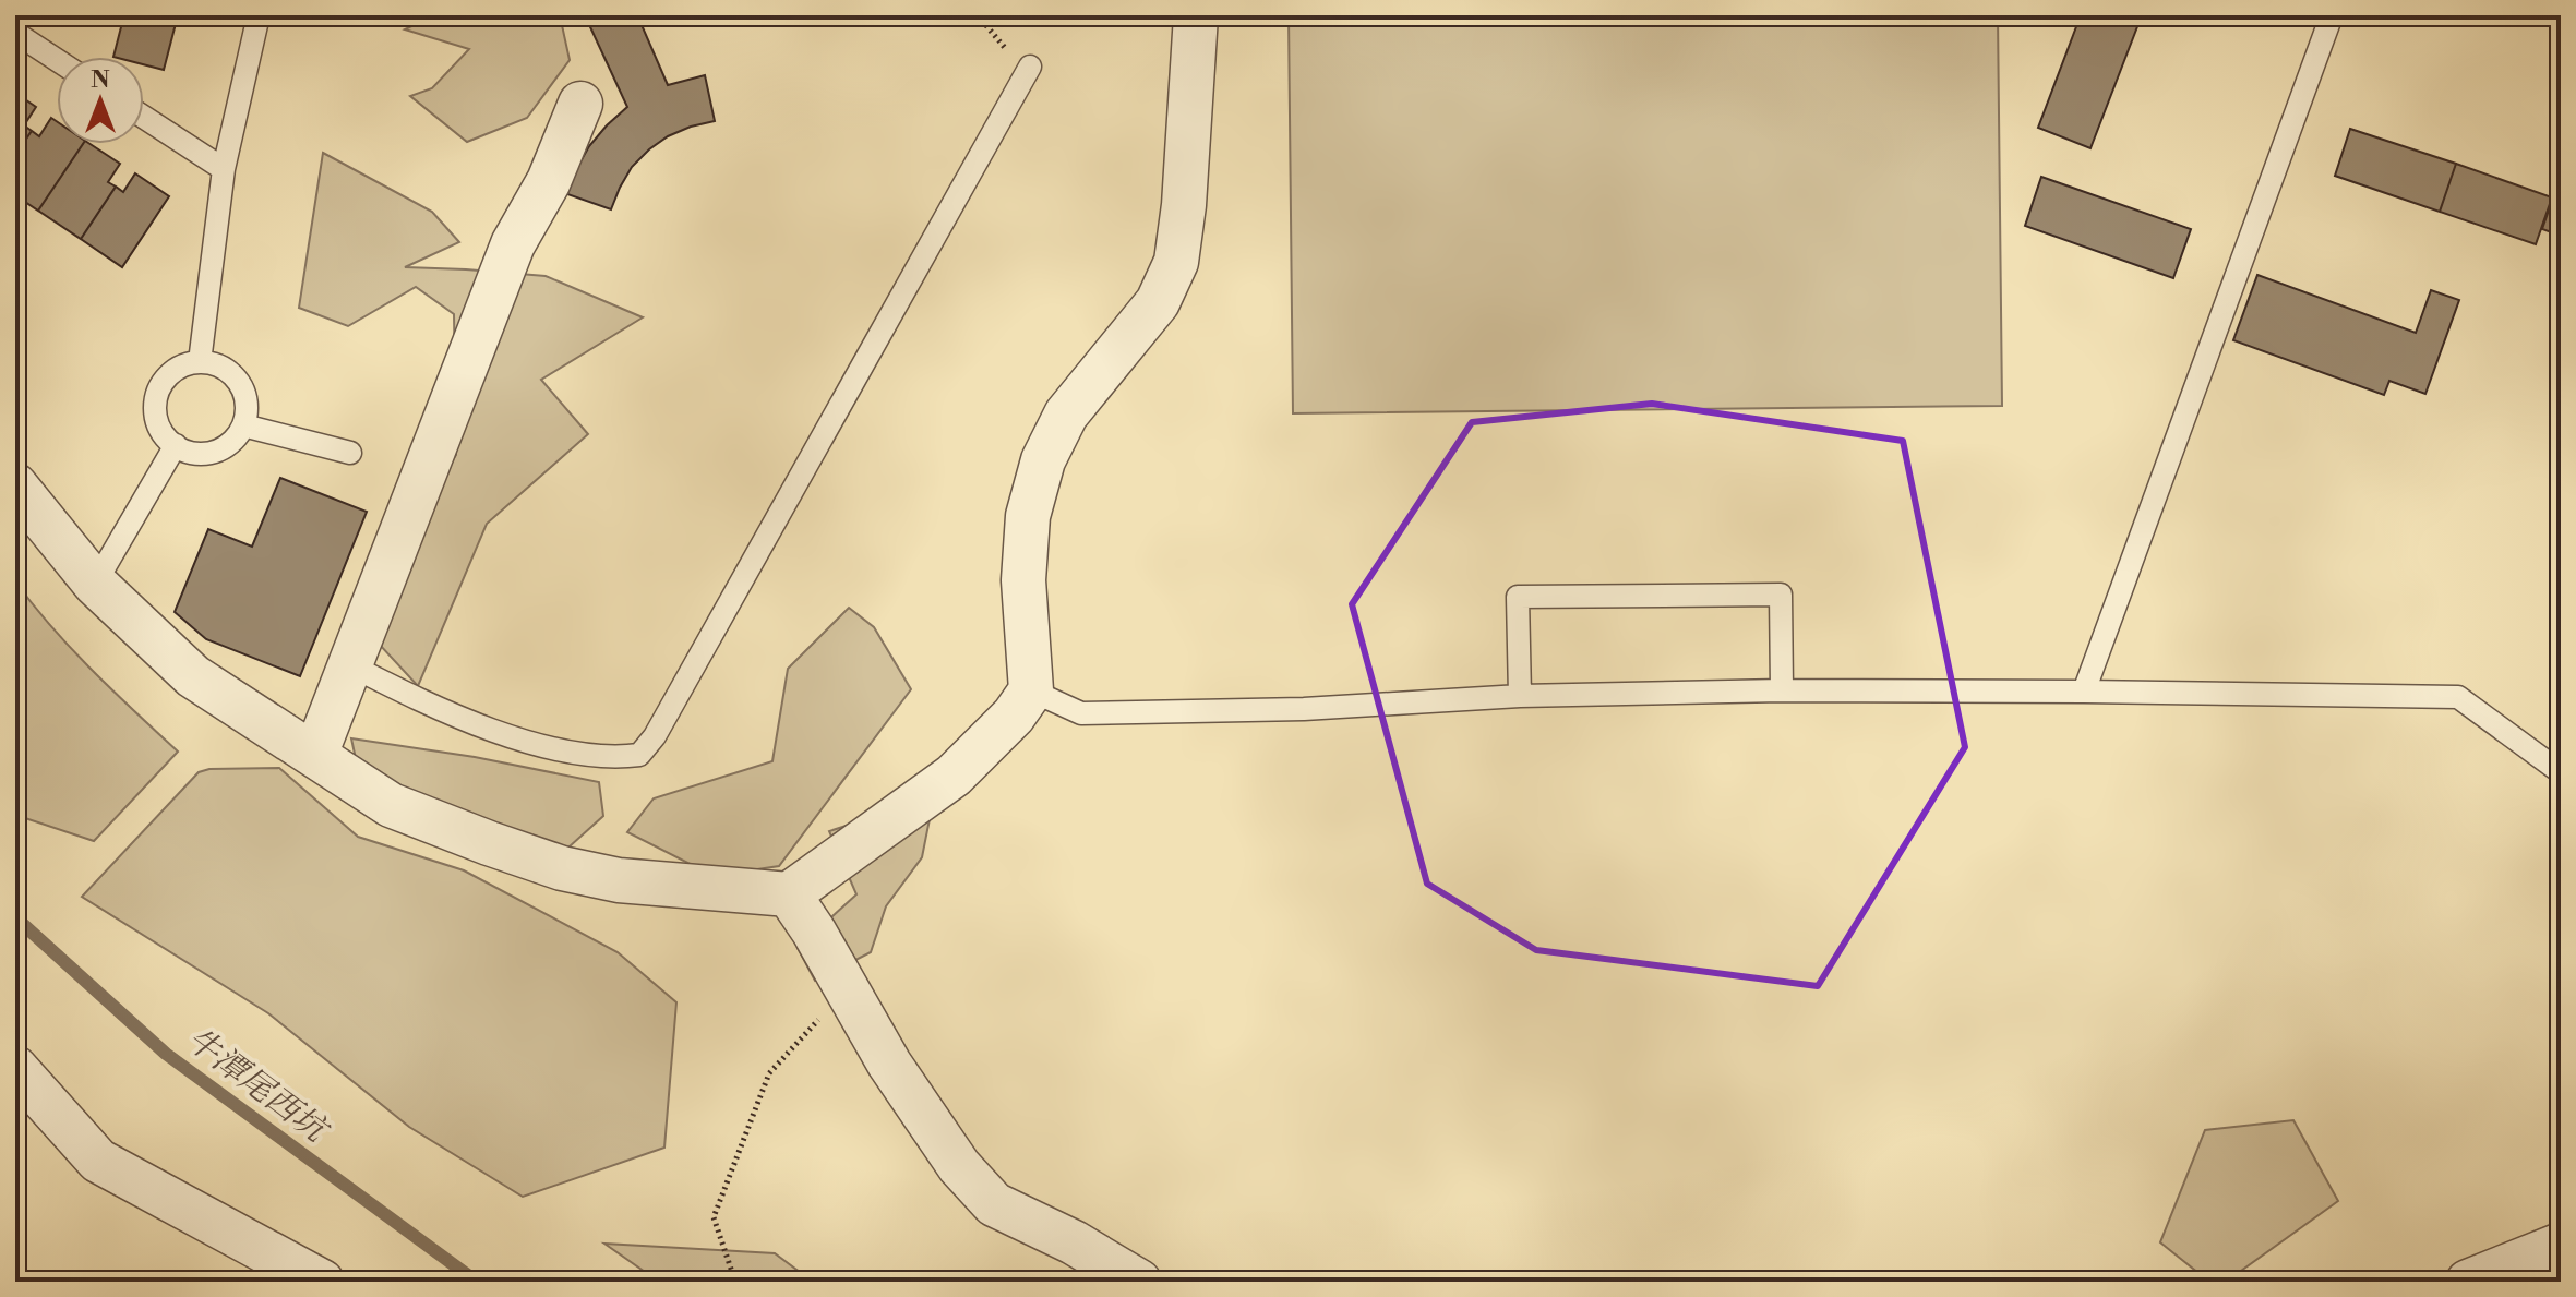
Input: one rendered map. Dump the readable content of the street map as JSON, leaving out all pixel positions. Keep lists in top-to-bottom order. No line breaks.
{"water":["牛潭尾西坑"],"north":"top"}
